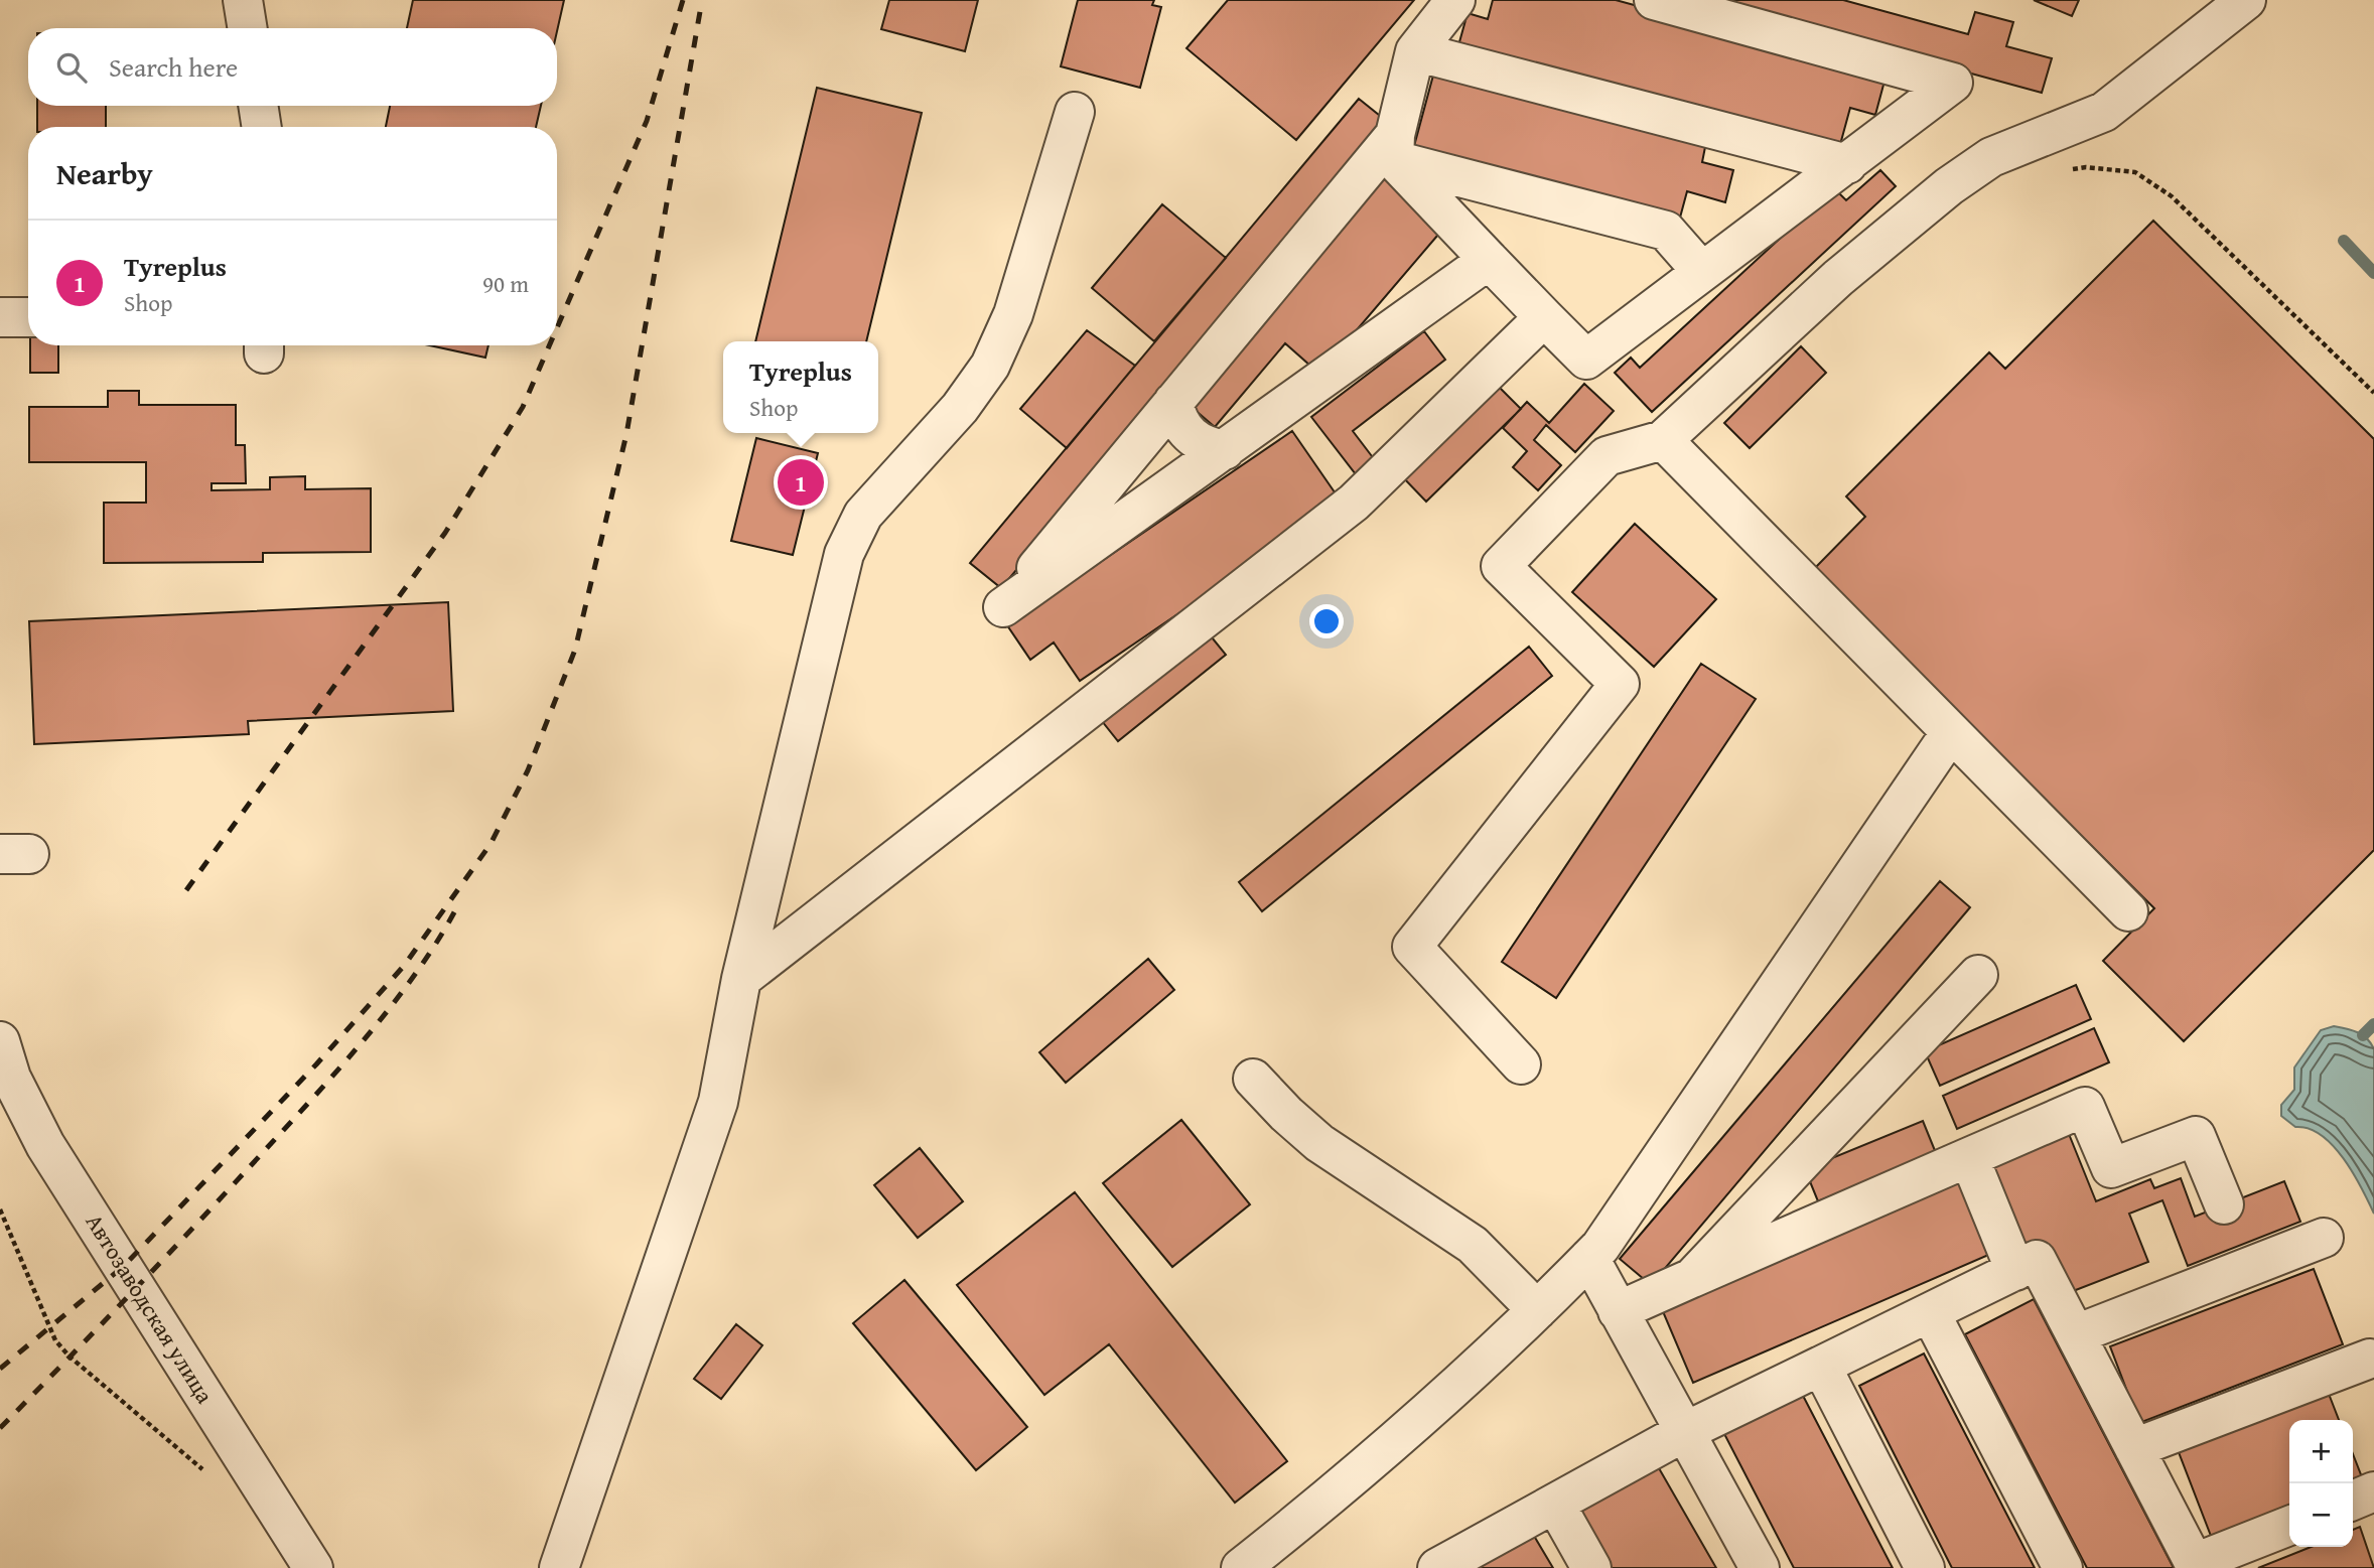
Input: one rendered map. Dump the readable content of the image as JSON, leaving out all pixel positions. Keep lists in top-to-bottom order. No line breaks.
{"streets":{"street":["Автозаводская улица"]},"page":{"search":"Search here","heading":"Nearby","list":[{"mark":"1","name":"Tyreplus","note":"Shop","value":"90 m"}],"popup":["Tyreplus","Shop"],"pins":"1","map_buttons":["+","−"]}}
